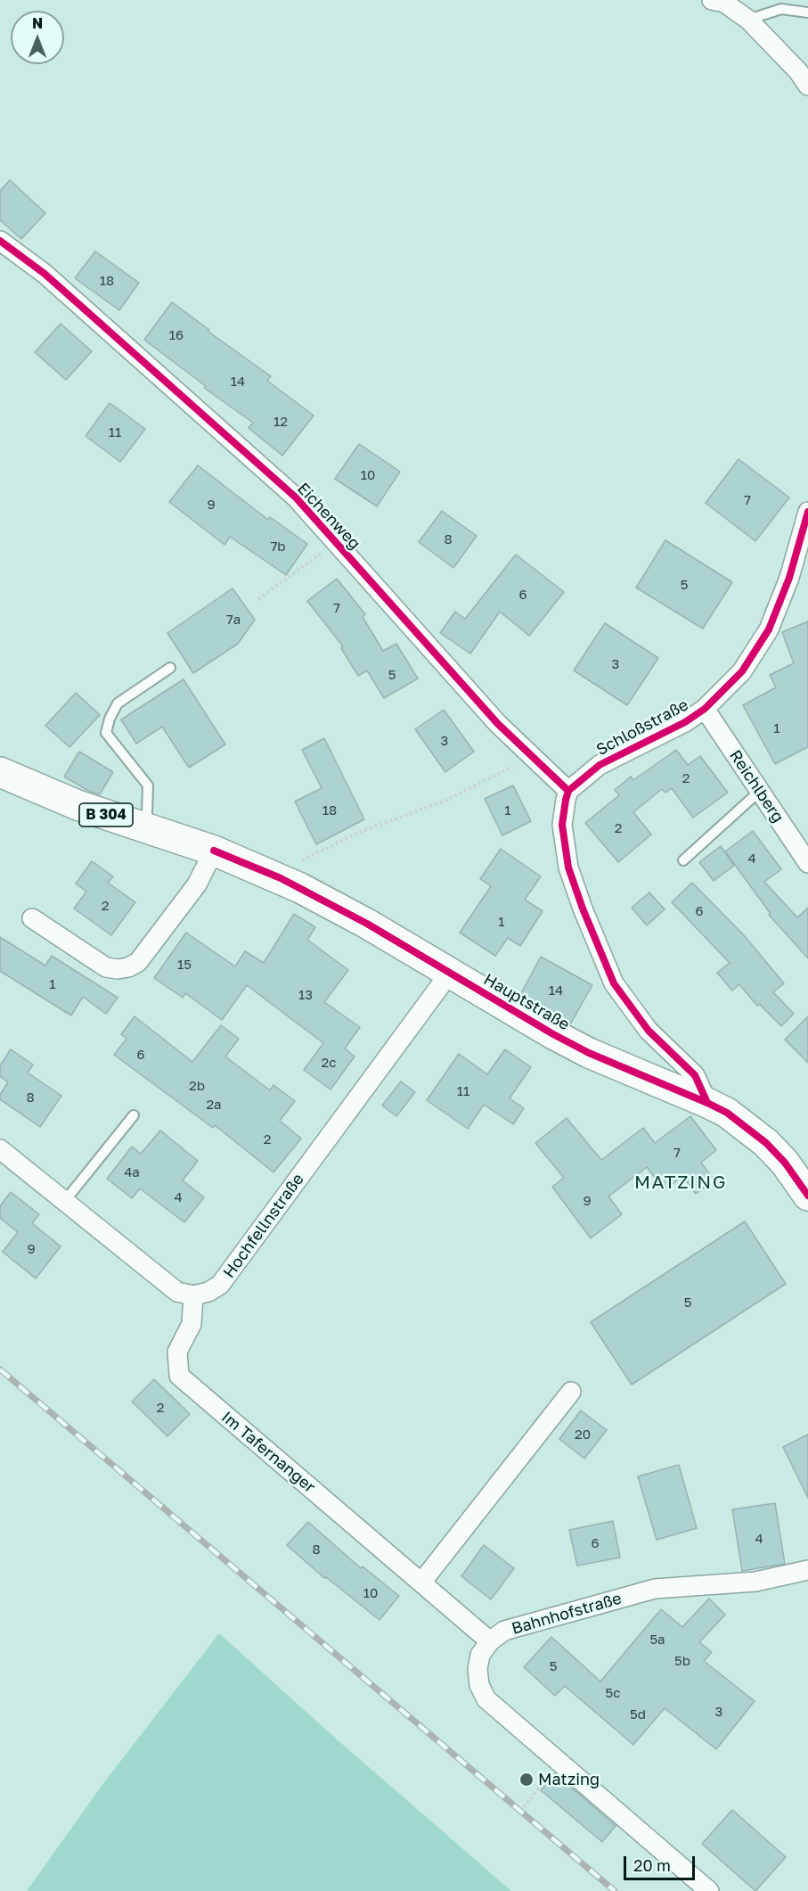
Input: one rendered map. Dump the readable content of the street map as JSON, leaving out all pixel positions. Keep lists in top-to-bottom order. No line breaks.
{"streets":{"main road":["B 304","Hauptstraße"],"street":["Eichenweg","Schloßstraße","Reichlberg","Hochfellnstraße","Im Tafernanger","Bahnhofstraße"]},"crossings":[["Eichenweg","Schloßstraße"],["Schloßstraße","Reichlberg"],["Hauptstraße","Hochfellnstraße"],["Hochfellnstraße","Im Tafernanger"],["Im Tafernanger","Bahnhofstraße"]],"districts":["MATZING"],"places":["Matzing"],"house_numbers":["18","16","14","12","11","10","7","9","8","7b","5","6","7","7a","3","5","1","3","2","18","1","2","4","2","6","1","15","1","14","13","6","2c","2b","11","8","2a","2","7","4a","4","9","9","5","2","20","4","6","8","10","5a","5b","5","5c","3","5d"],"scale_bar":"20 m","north":"top"}
